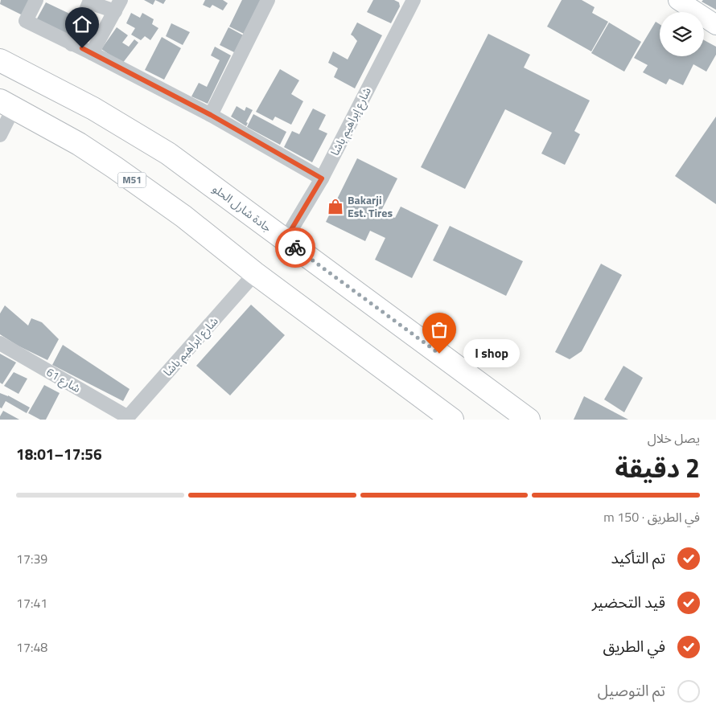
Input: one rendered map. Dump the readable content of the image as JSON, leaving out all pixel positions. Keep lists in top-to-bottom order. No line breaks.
{"streets":{"highway":["M51","جادة شارل الحلو"],"street":["شارع إبراهيم باشا","شارع ابراهيم باشا","شارع 61"]},"crossings":[["شارع إبراهيم باشا","جادة شارل الحلو"],["M51","شارع ابراهيم باشا"],["شارع ابراهيم باشا","شارع 61"]],"places":{"shop":["Bakarji Est. Tires"],"other":["I shop"]},"page":{"bubble":"I shop","heading":["2 دقيقة","يصل خلال","17:56–18:01"],"bar":"في الطريق · 150 m","list":[["تم التأكيد","17:39"],["قيد التحضير","17:41"],["في الطريق","17:48"],"تم التوصيل"]}}
